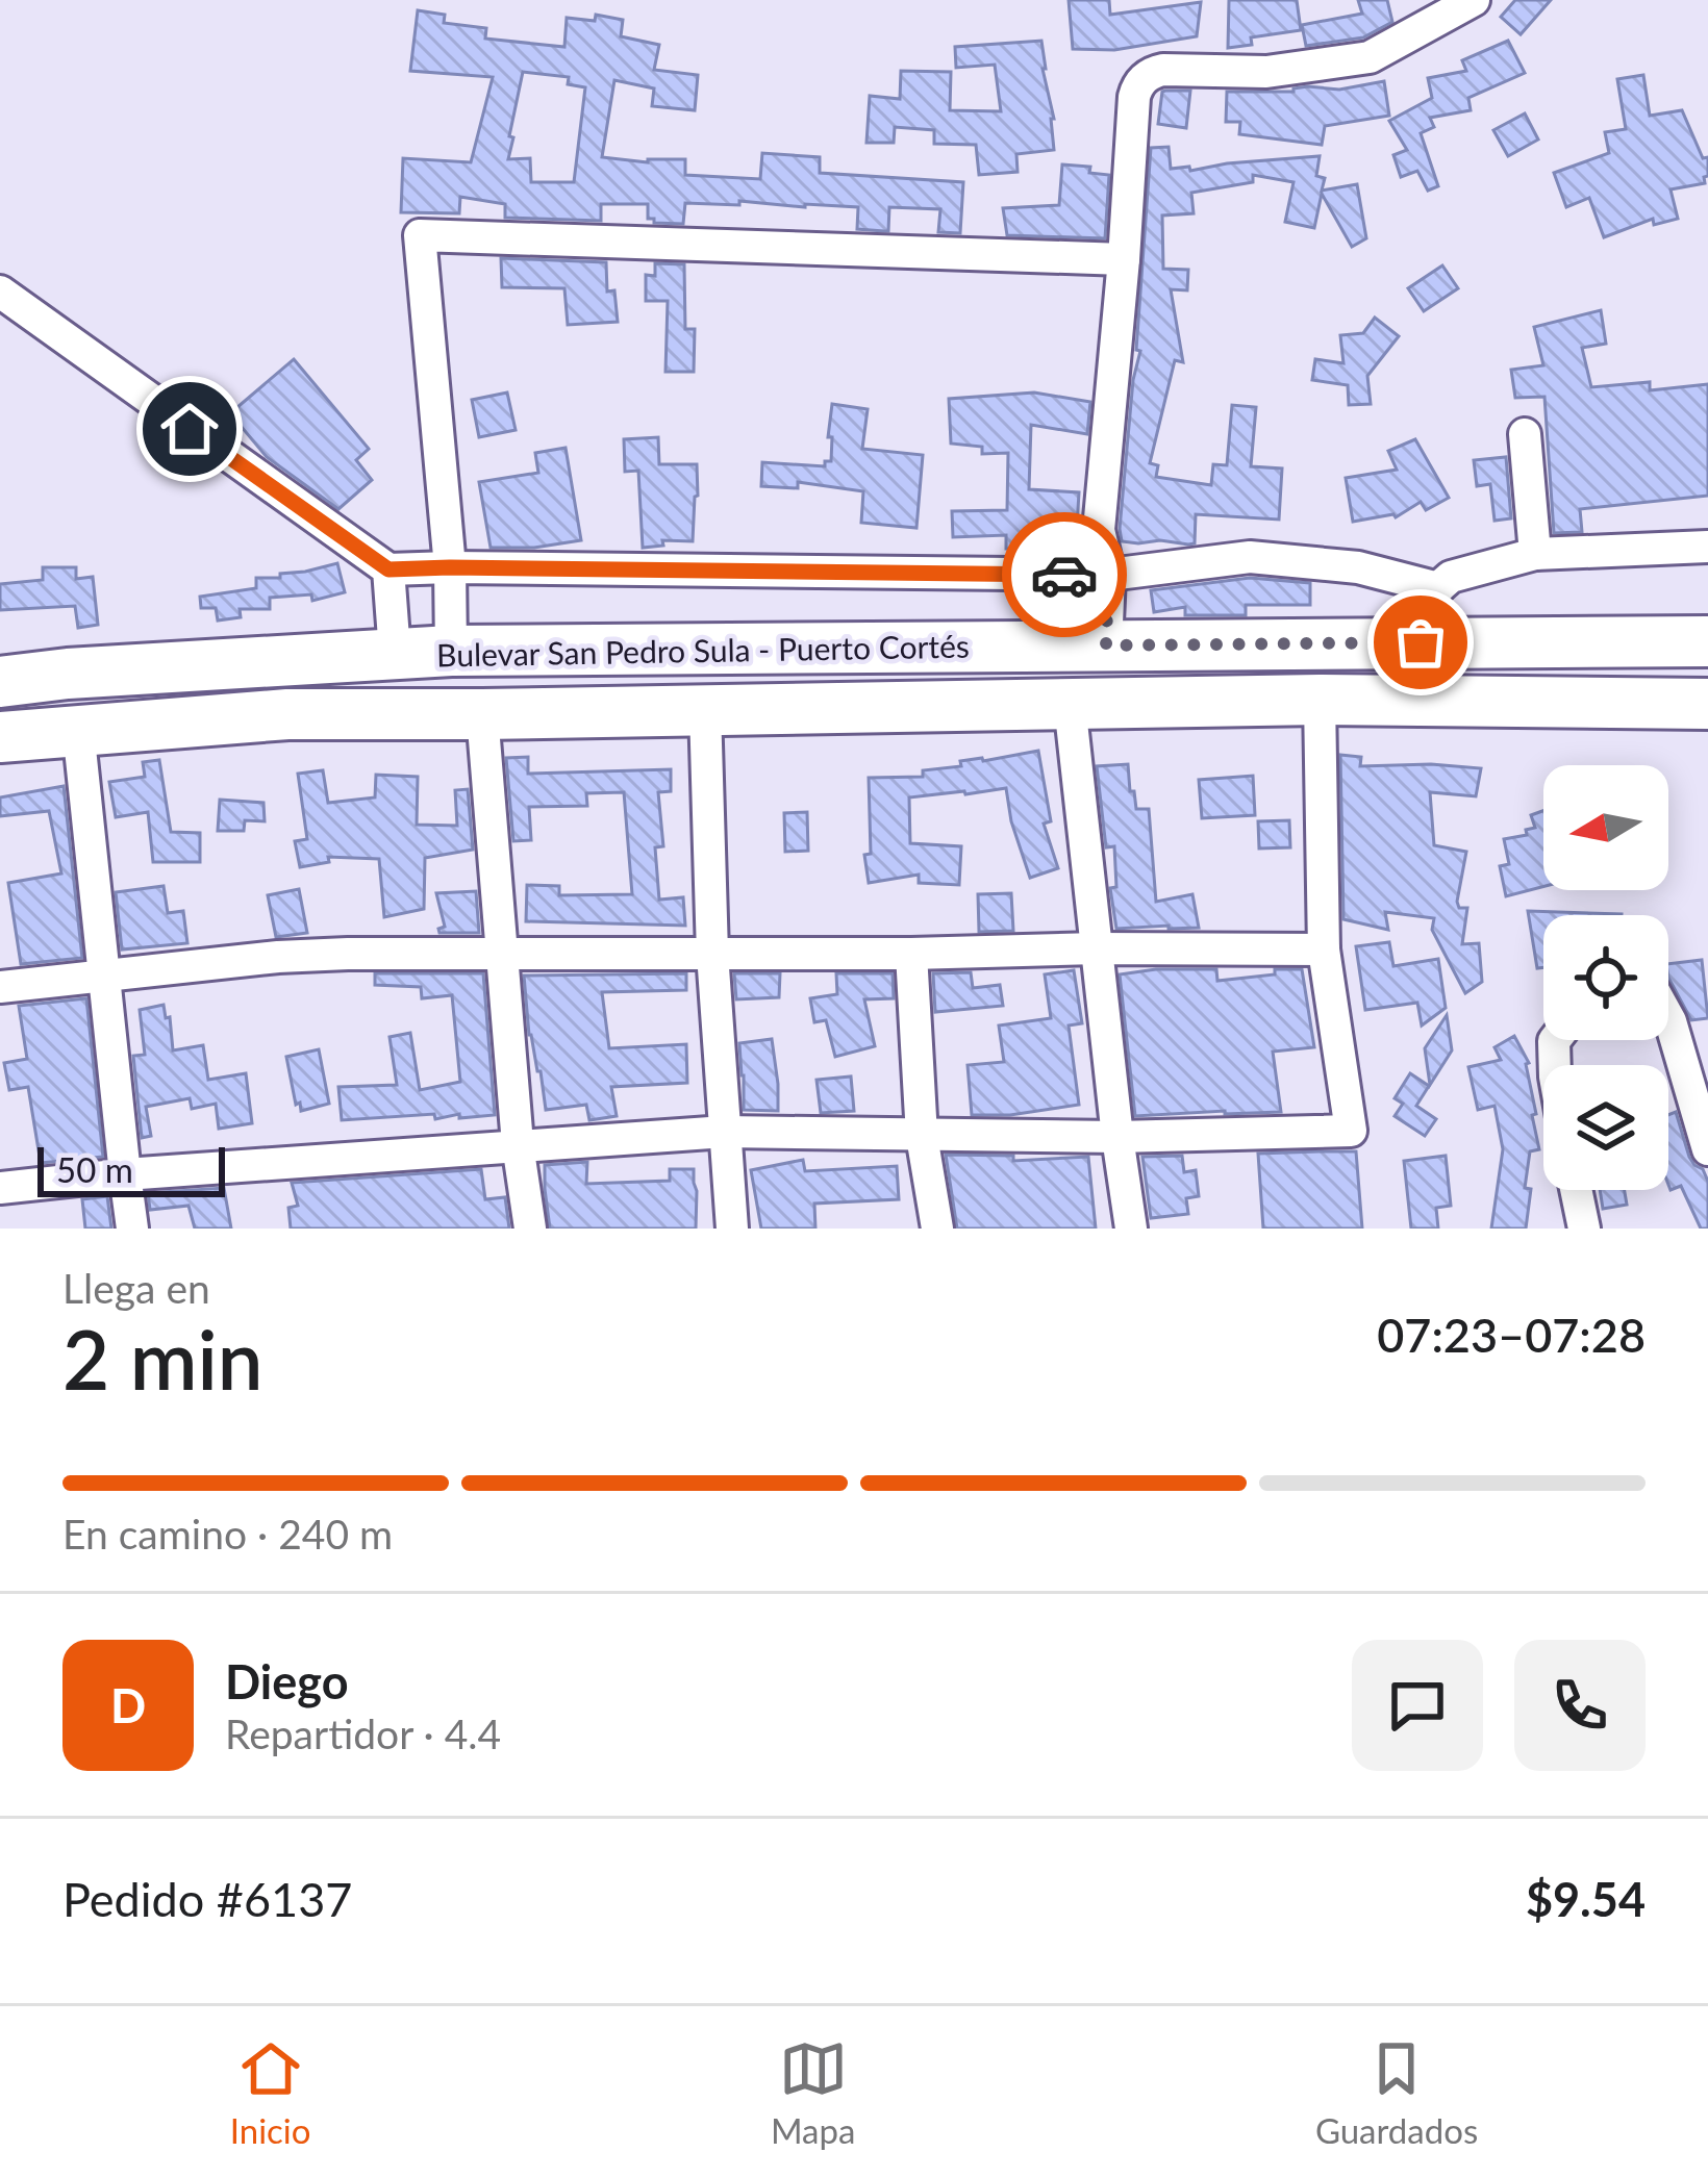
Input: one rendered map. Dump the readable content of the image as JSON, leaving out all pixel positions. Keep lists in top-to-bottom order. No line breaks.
{"streets":{"highway":["Bulevar San Pedro Sula - Puerto Cortés"]},"scale_bar":"50 m","north":"left","page":{"scale":"50 m","heading":["2 min","Llega en","07:23–07:28"],"panel":["Diego","Repartidor · 4.4","Pedido #6137","$9.54"],"bar":"En camino · 240 m","round":"D","tabs":["Inicio","Mapa","Guardados"]}}
